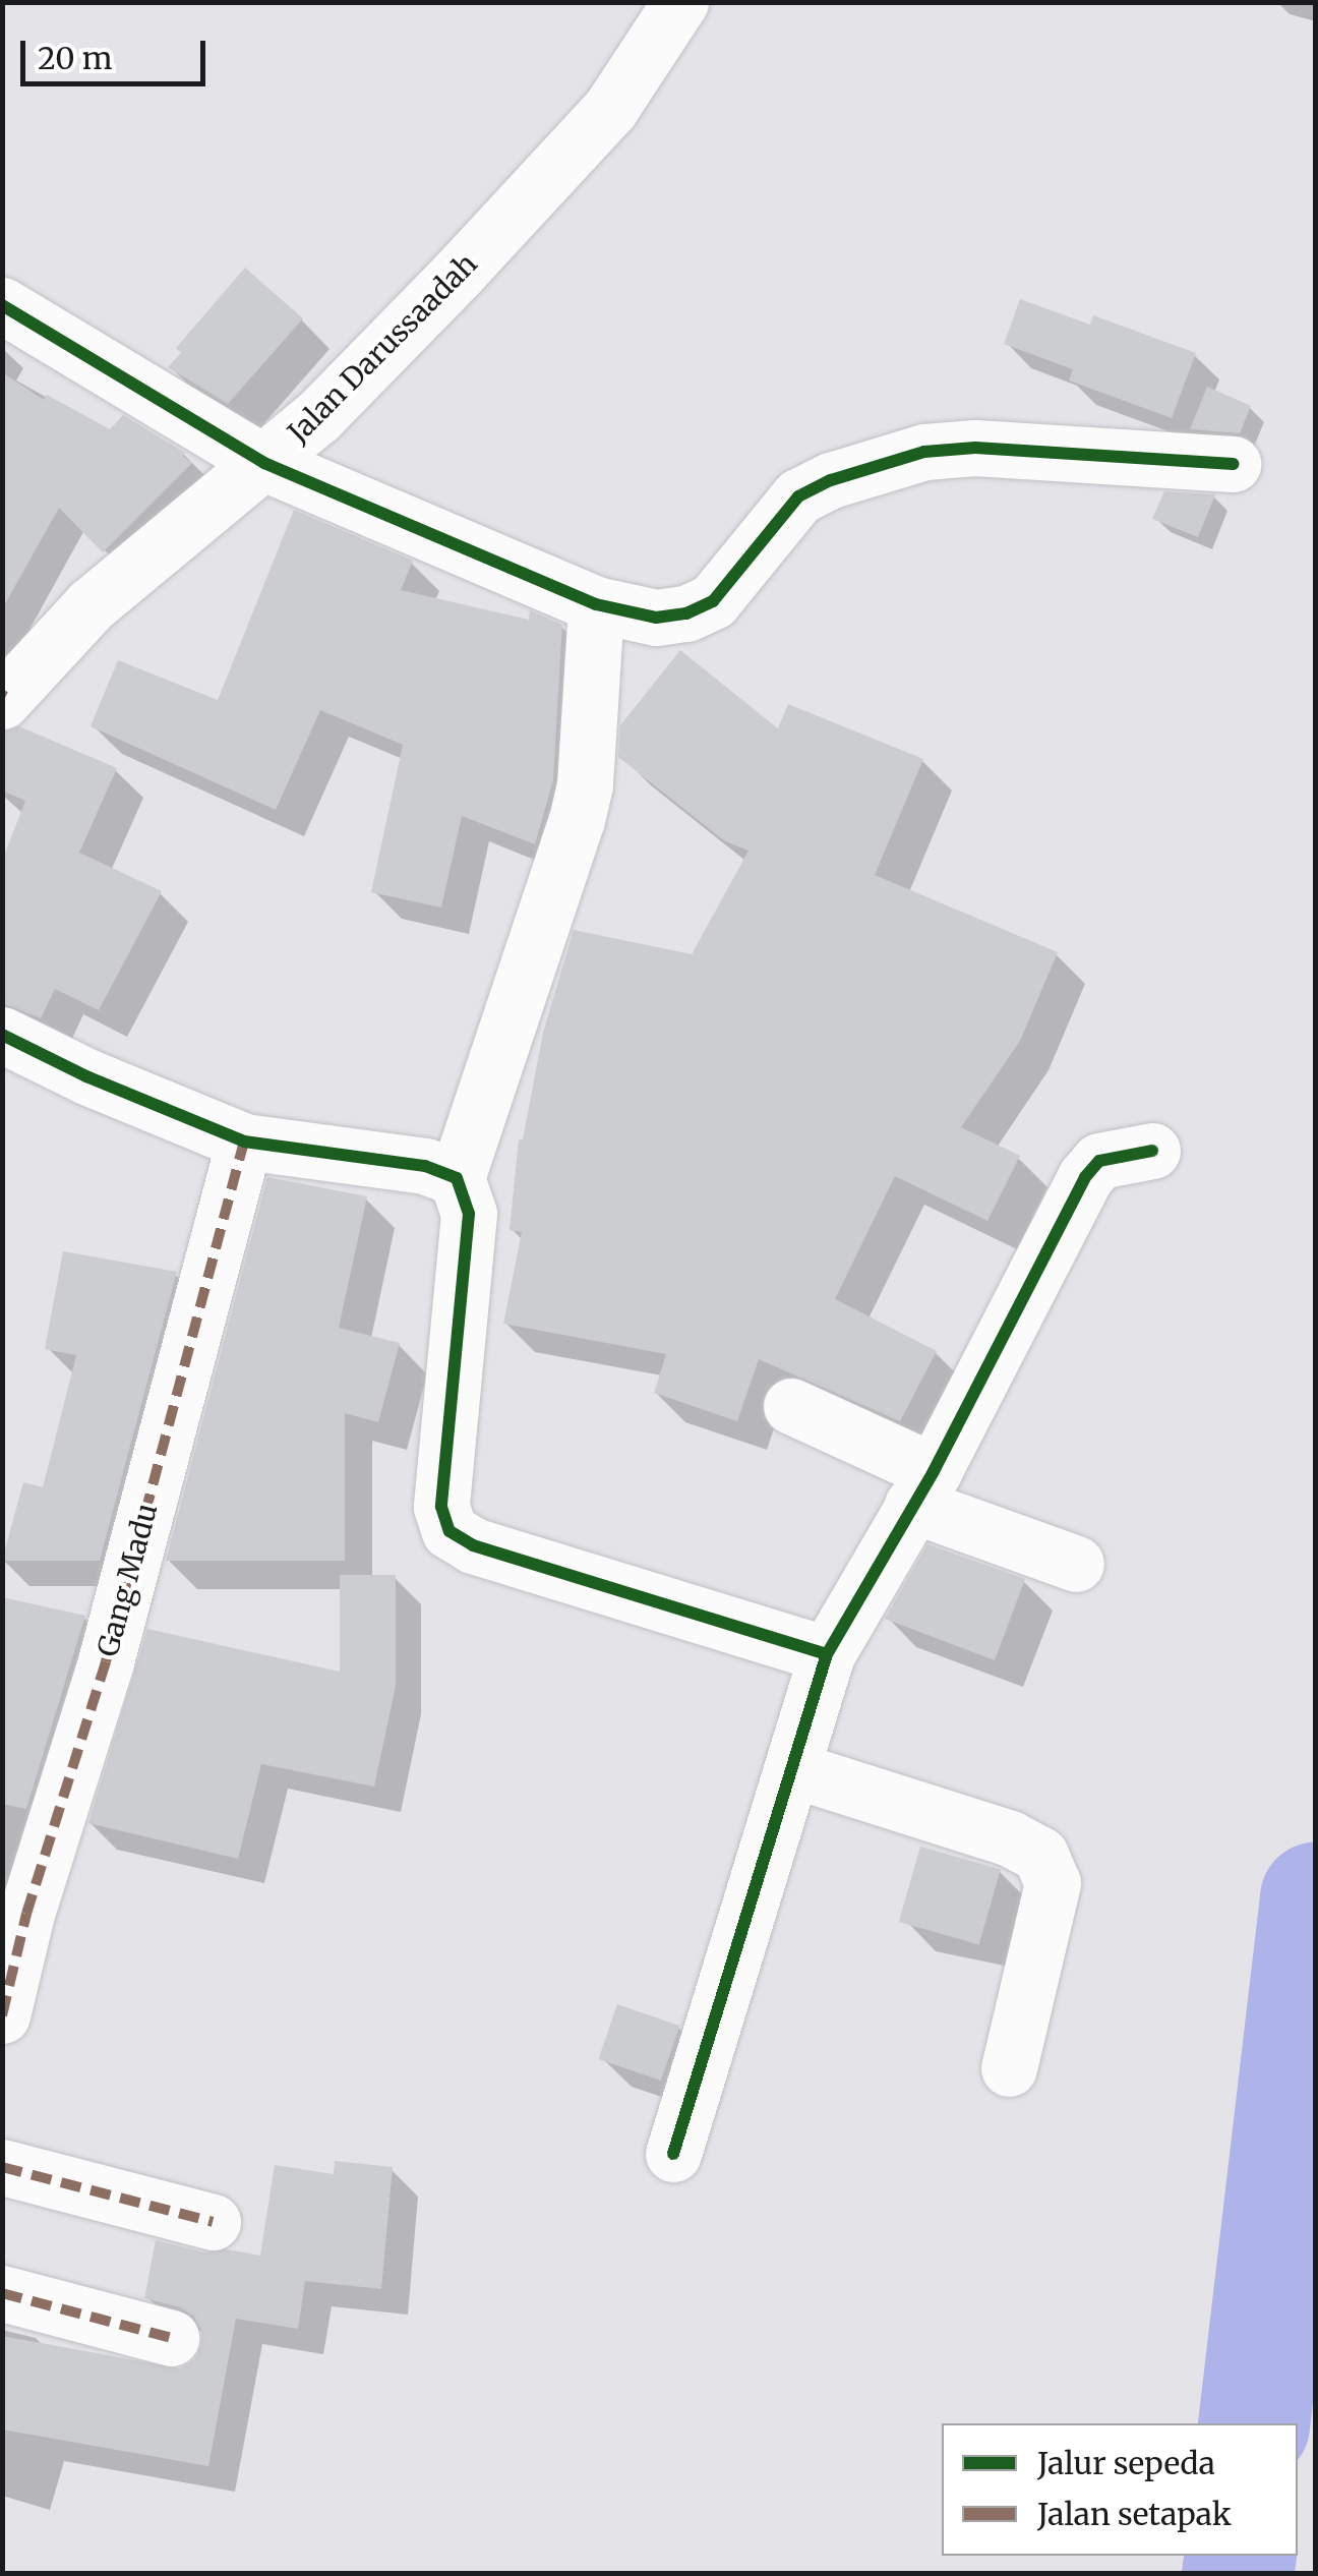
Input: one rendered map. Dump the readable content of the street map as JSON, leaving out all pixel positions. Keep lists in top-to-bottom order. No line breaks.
{"streets":{"street":["Jalan Darussaadah","Gang Madu"]},"legend":["Jalur sepeda","Jalan setapak"],"scale_bar":"20 m"}
